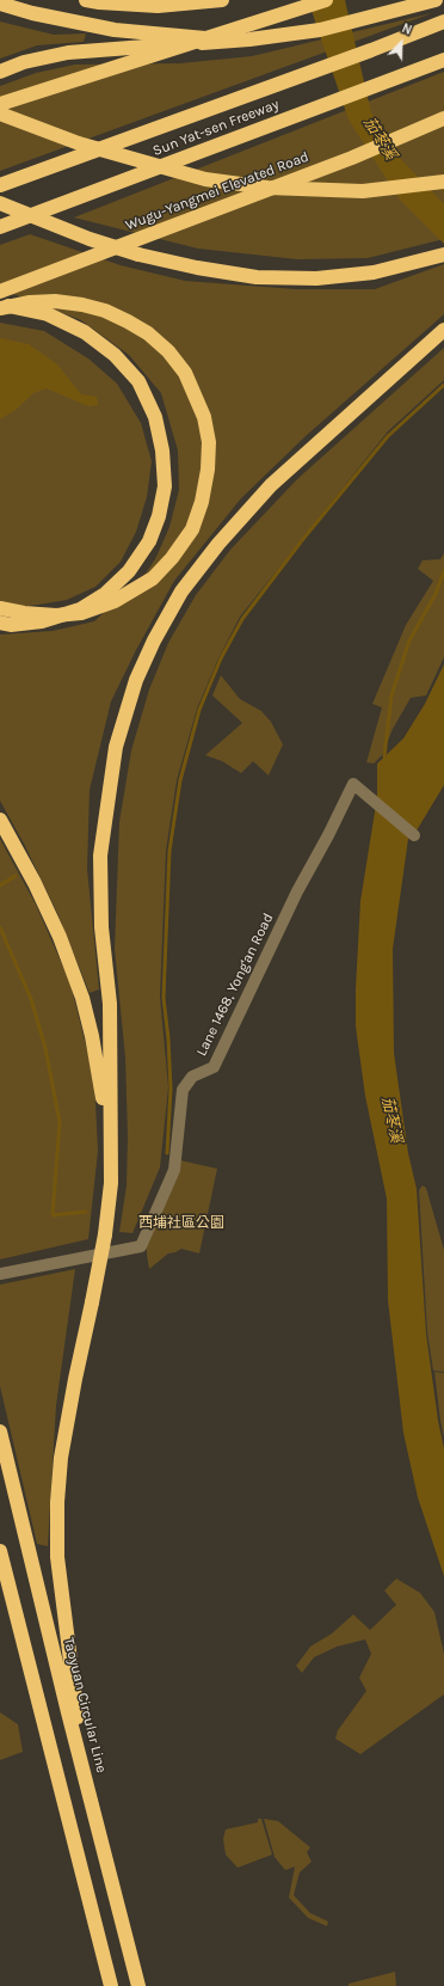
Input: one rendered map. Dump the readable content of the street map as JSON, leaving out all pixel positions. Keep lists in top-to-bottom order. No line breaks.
{"streets":{"highway":["Sun Yat-sen Freeway","Wugu-Yangmei Elevated Road","Taoyuan Circular Line"],"street":["Lane 1468, Yong'an Road"]},"water":["茄苳溪"],"parks":["西埔社區公園"],"north":"top right"}
